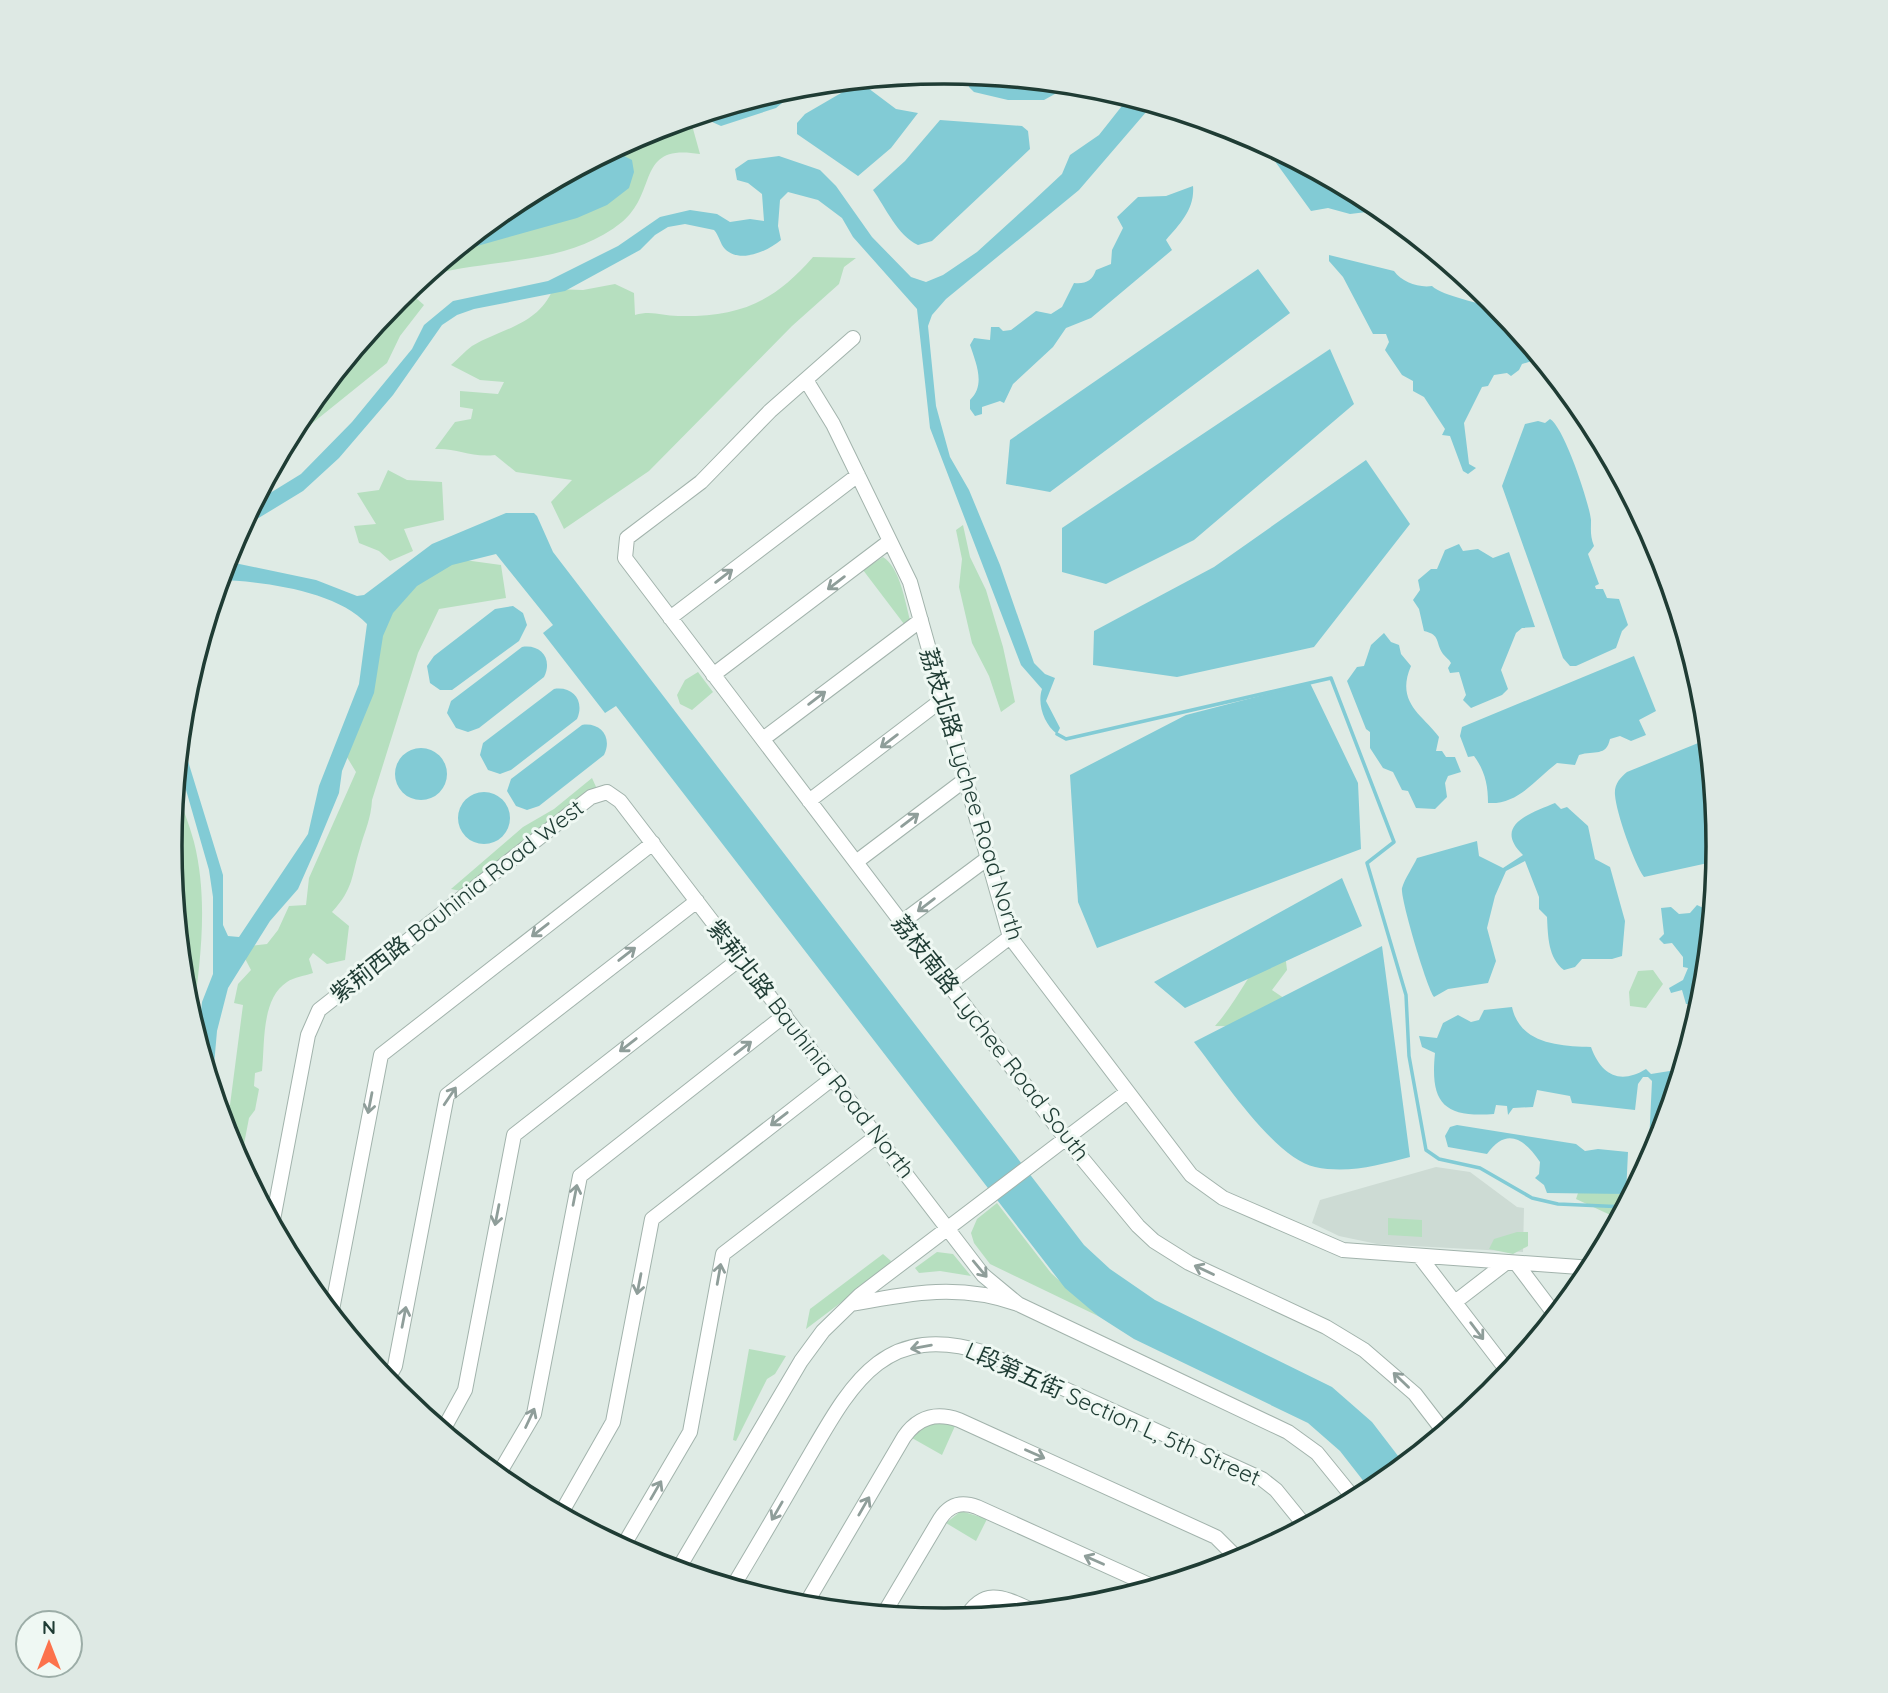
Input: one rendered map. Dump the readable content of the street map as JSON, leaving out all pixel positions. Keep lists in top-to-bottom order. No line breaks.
{"streets":{"street":["荔枝北路 Lychee Road North","紫荊西路 Bauhinia Road West","荔枝南路 Lychee Road South","紫荊北路 Bauhinia Road North","L段第五街 Section L, 5th Street"]},"crossings":[["荔枝北路 Lychee Road North","荔枝南路 Lychee Road South"],["紫荊西路 Bauhinia Road West","紫荊北路 Bauhinia Road North"]],"north":"top"}
